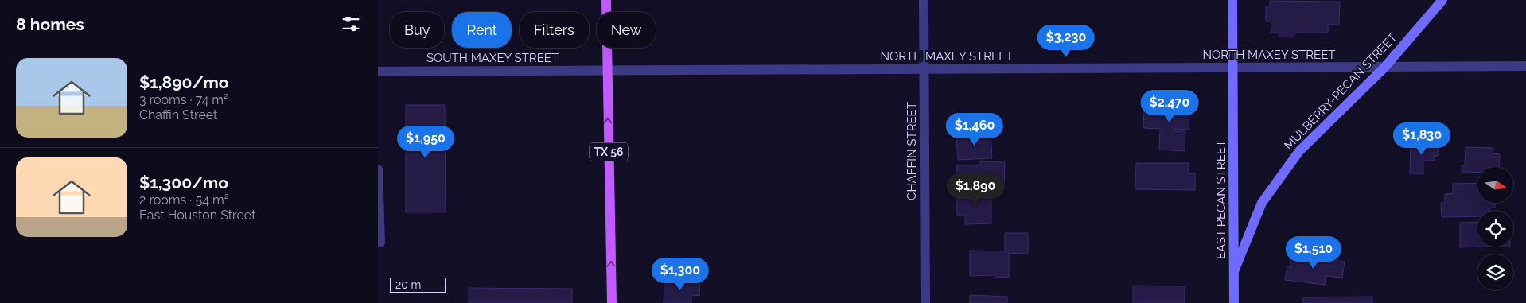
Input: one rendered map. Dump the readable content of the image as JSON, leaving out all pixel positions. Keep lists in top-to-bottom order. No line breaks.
{"streets":{"main road":["TX 56"],"street":["NORTH MAXEY STREET","SOUTH MAXEY STREET","MULBERRY-PECAN STREET","CHAFFIN STREET","EAST PECAN STREET"]},"crossings":[["NORTH MAXEY STREET","SOUTH MAXEY STREET"],["NORTH MAXEY STREET","MULBERRY-PECAN STREET"],["NORTH MAXEY STREET","CHAFFIN STREET"],["NORTH MAXEY STREET","TX 56"],["NORTH MAXEY STREET","EAST PECAN STREET"],["SOUTH MAXEY STREET","TX 56"],["MULBERRY-PECAN STREET","EAST PECAN STREET"]],"scale_bar":"20 m","north":"right","page":{"heading":"8 homes","chip":["Buy","Rent","Filters","New"],"price":["$3,230","$2,470","$1,460","$1,830","$1,950","$1,890","$1,510","$1,300"],"list":[{"name":"$1,890/mo","note":"3 rooms · 74 m² · Chaffin Street"},{"name":"$1,300/mo","note":"2 rooms · 54 m² · East Houston Street"}],"scale":"20 m"}}
